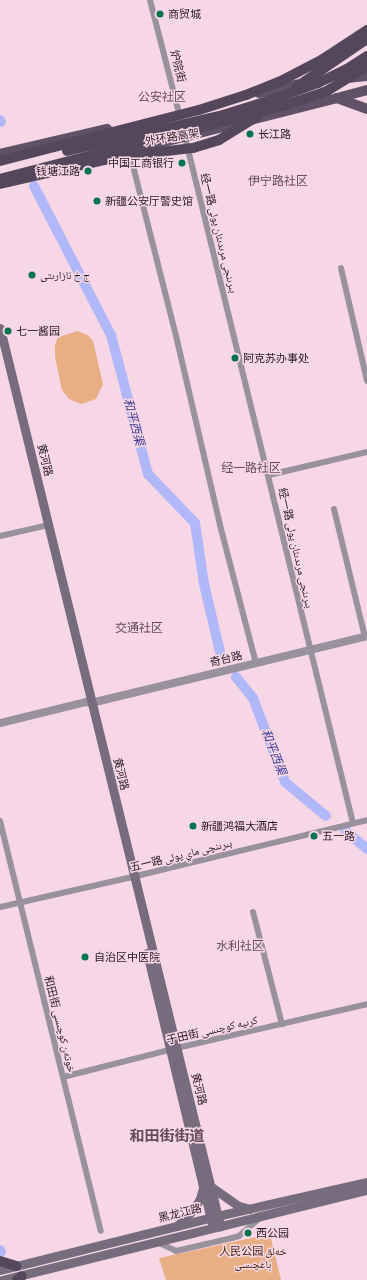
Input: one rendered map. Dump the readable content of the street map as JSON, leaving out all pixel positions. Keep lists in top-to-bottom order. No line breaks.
{"streets":{"highway":["外环路高架"],"main road":["黄河路","黑龙江路"],"street":["炉院街","经一路 بىرىنجى مرىدىئان يولى","奇台路","五一路 بىرىنچى ماي يولى","和田街 خوتەن كوچىسى","于田街 كرىيە كوچىسى"]},"crossings":[["炉院街","经一路 بىرىنجى مرىدىئان يولى"],["经一路 بىرىنجى مرىدىئان يولى","奇台路"],["经一路 بىرىنجى مرىدىئان يولى","五一路 بىرىنچى ماي يولى"],["黄河路","奇台路"],["黄河路","五一路 بىرىنچى ماي يولى"],["黄河路","于田街 كرىيە كوچىسى"],["黄河路","黑龙江路"],["五一路 بىرىنچى ماي يولى","和田街 خوتەن كوچىسى"],["和田街 خوتەن كوچىسى","于田街 كرىيە كوچىسى"]],"districts":["公安社区","伊宁路社区","经一路社区","交通社区","水利社区","和田街街道"],"water":["和平西渠"],"parks":["人民公园 خەلق باغچىسى"],"places":["商贸城","长江路","中国工商银行","钱塘江路","新疆公安厅警史馆","ج خ نازارىتى","七一酱园","阿克苏办事处","新疆鸿福大酒店","五一路","自治区中医院","西公园"]}
